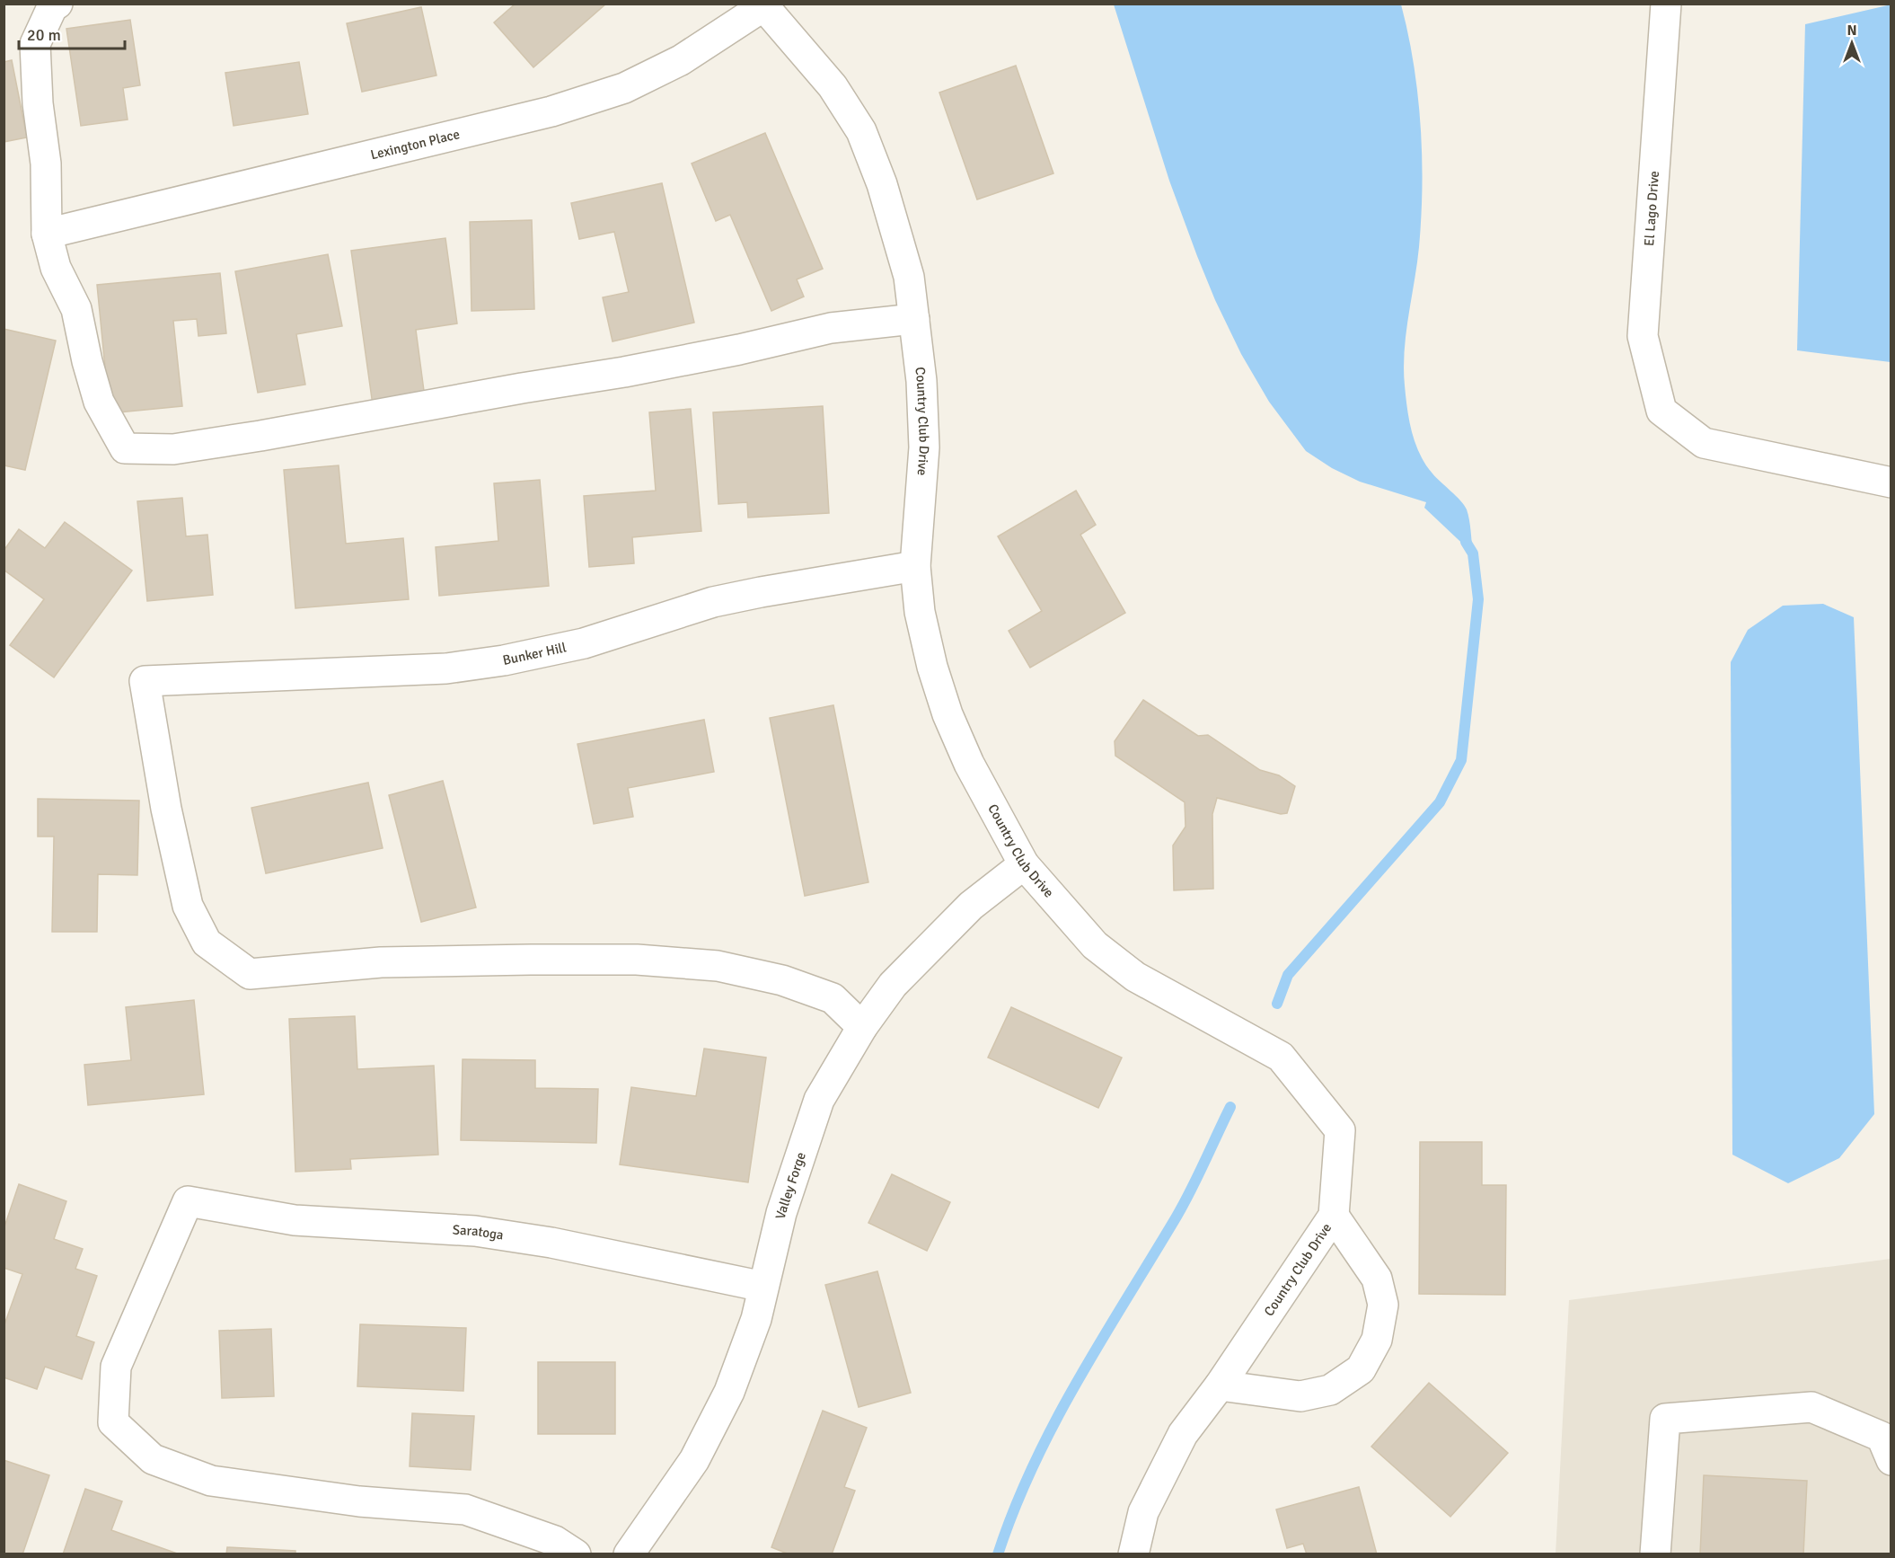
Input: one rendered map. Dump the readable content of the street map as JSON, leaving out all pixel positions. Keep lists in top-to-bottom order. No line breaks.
{"streets":{"street":["Lexington Place","El Lago Drive","Country Club Drive","Bunker Hill","Valley Forge","Saratoga"]},"crossings":[["Lexington Place","Country Club Drive"],["Country Club Drive","Bunker Hill"],["Country Club Drive","Valley Forge"],["Bunker Hill","Valley Forge"],["Valley Forge","Saratoga"]],"scale_bar":"20 m","north":"top"}
